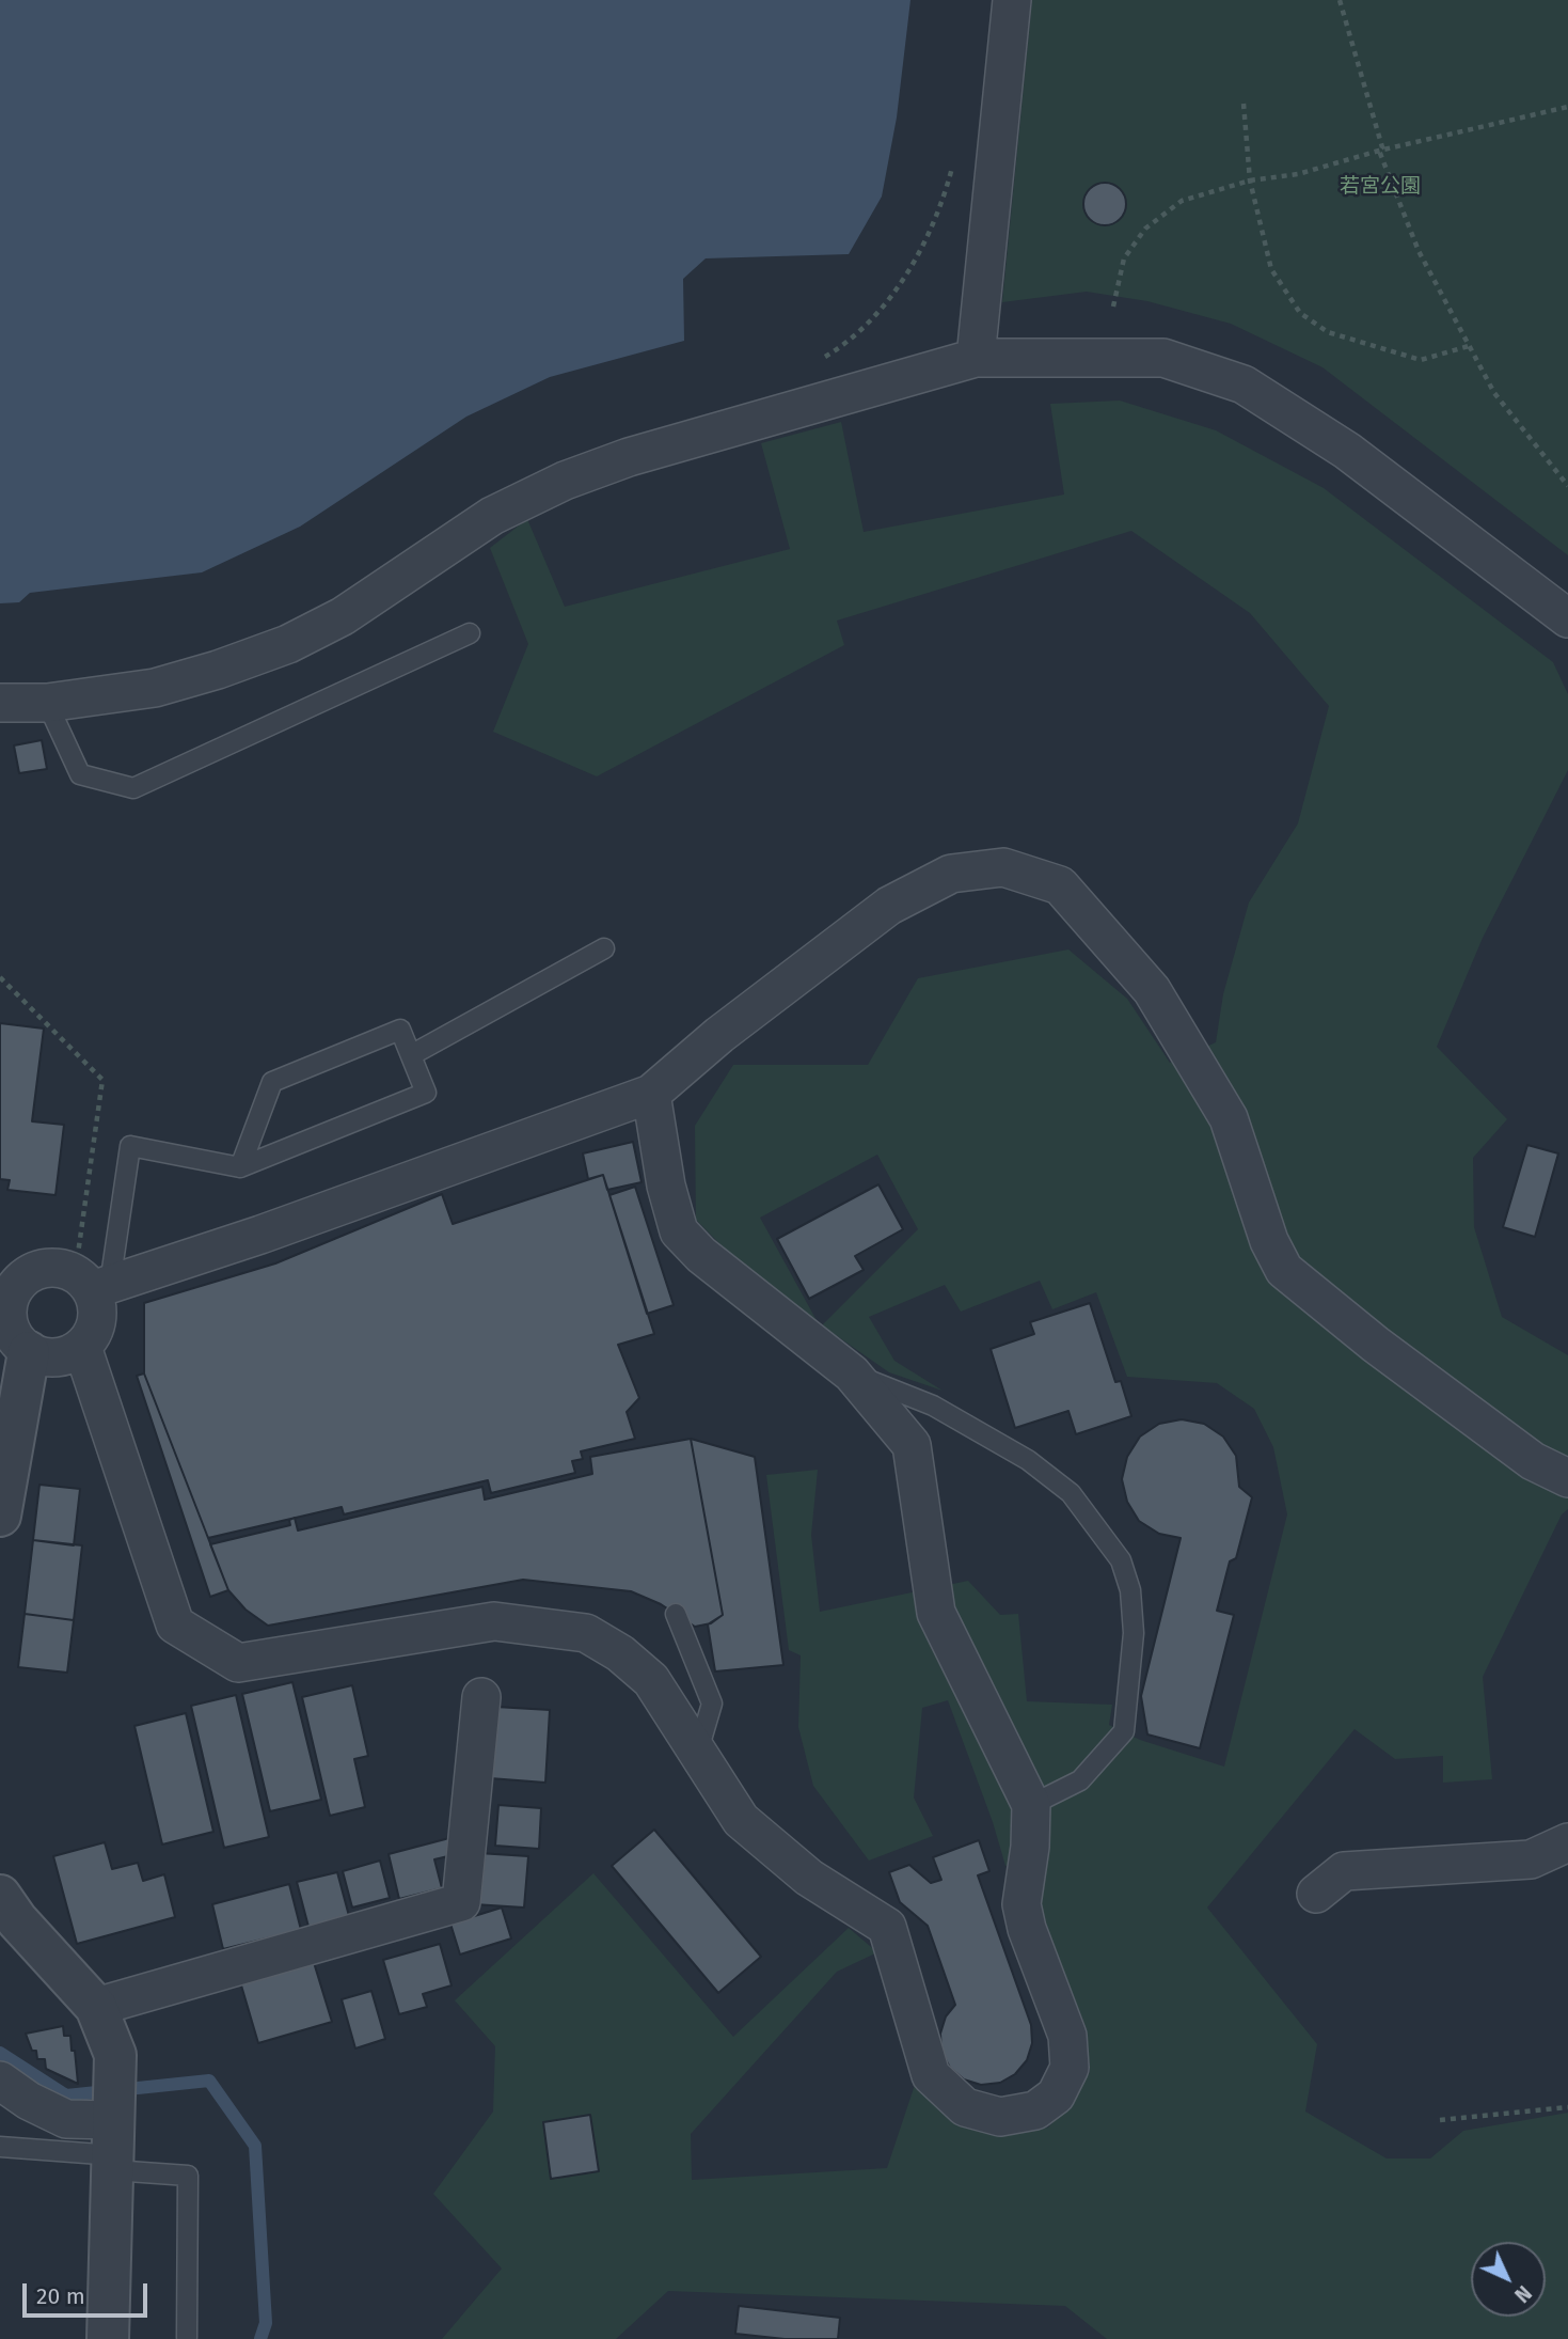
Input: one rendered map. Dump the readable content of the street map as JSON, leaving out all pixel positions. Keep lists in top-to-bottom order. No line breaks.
{"parks":["若宮公園"],"scale_bar":"20 m","north":"bottom right"}
